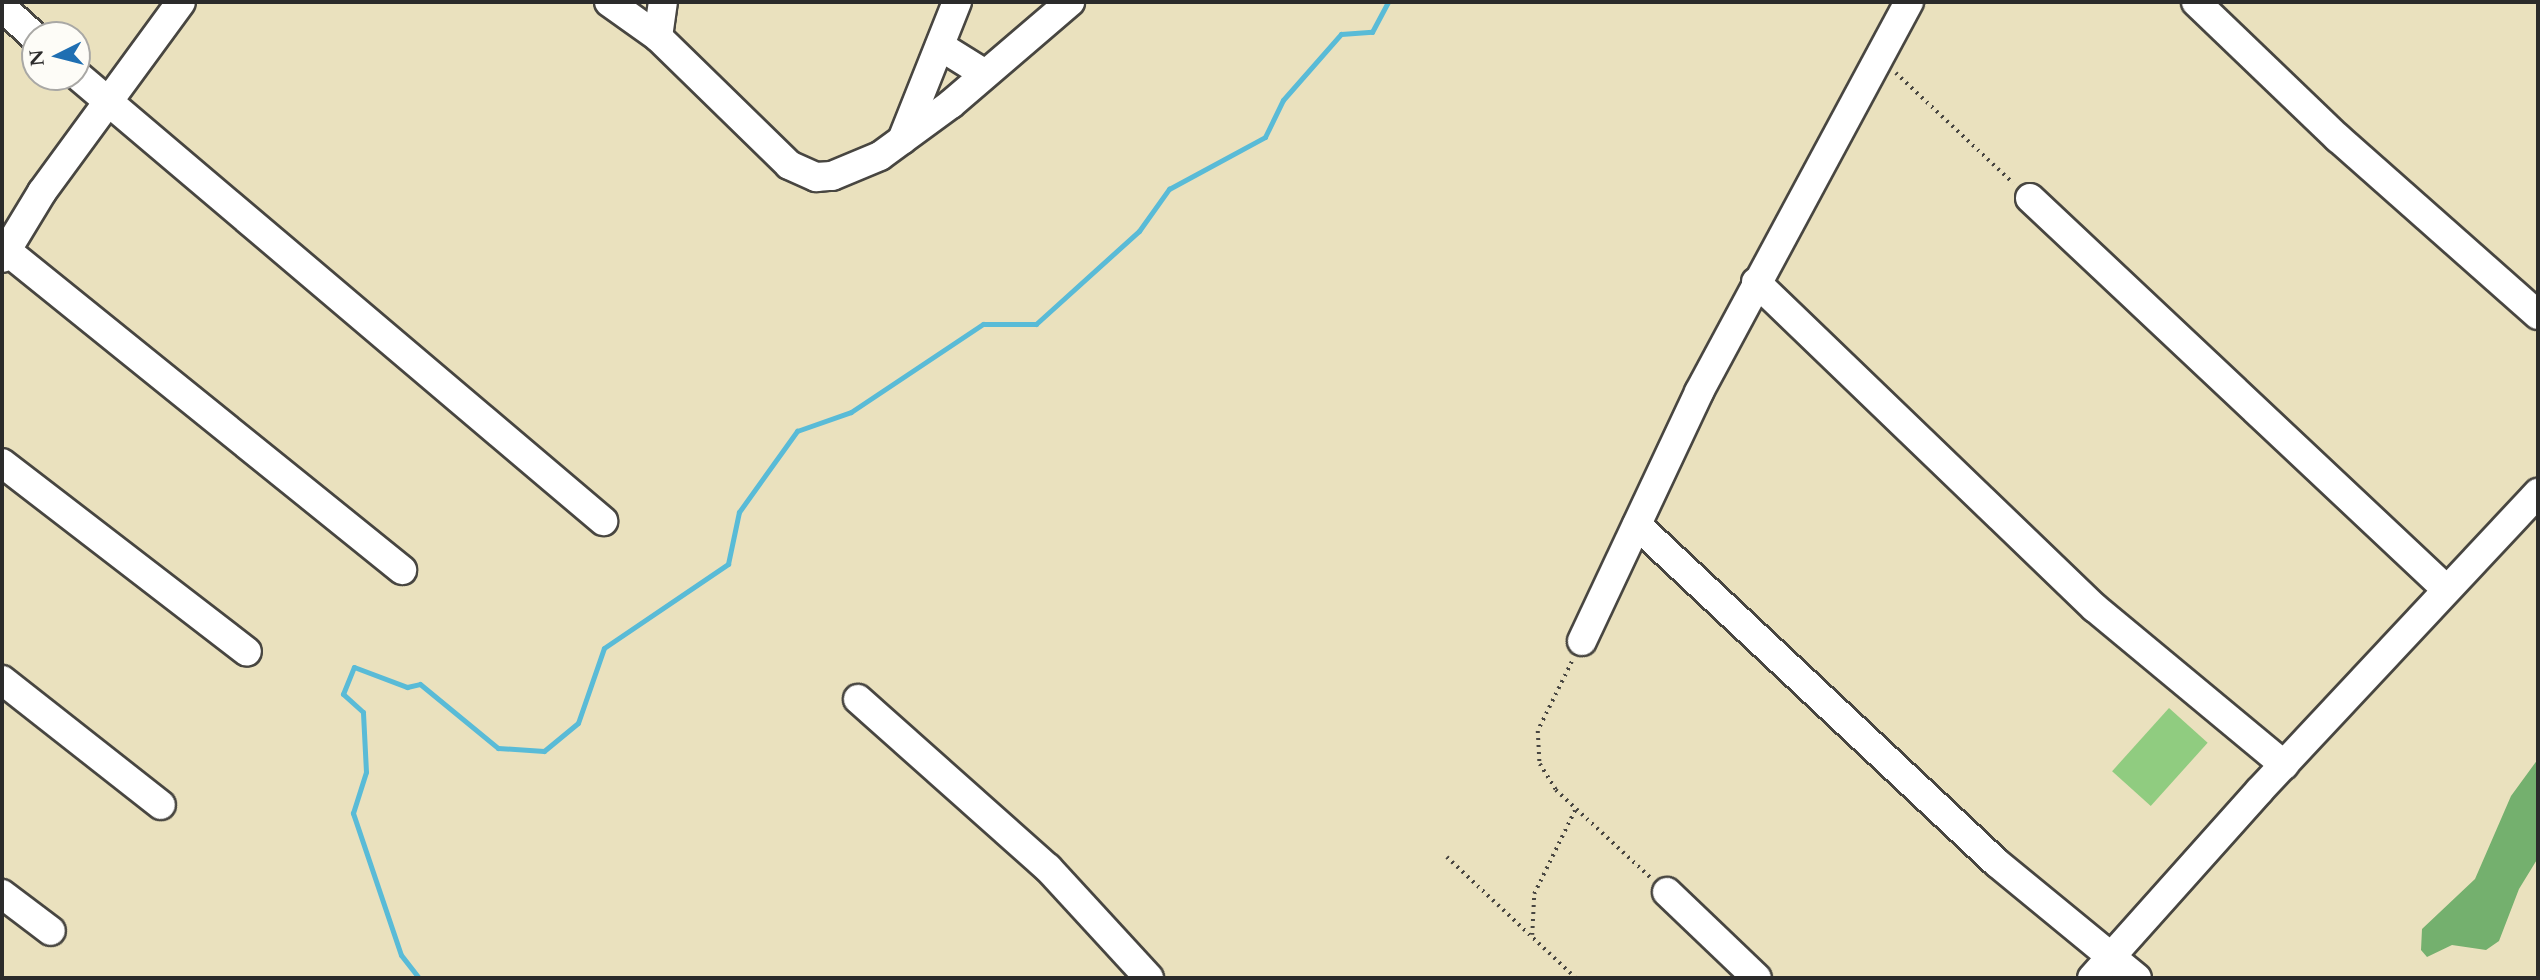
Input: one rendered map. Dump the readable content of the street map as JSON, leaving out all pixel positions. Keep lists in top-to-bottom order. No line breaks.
{"north":"left"}
